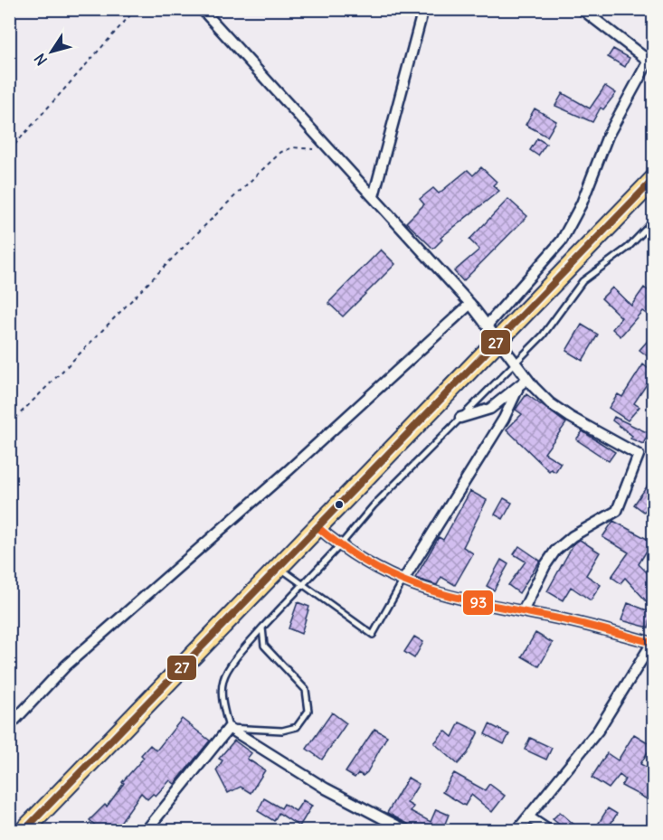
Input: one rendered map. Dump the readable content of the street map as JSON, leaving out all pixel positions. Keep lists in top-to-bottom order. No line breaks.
{"lines":["transit line 27","transit line 93"],"north":"bottom left"}
